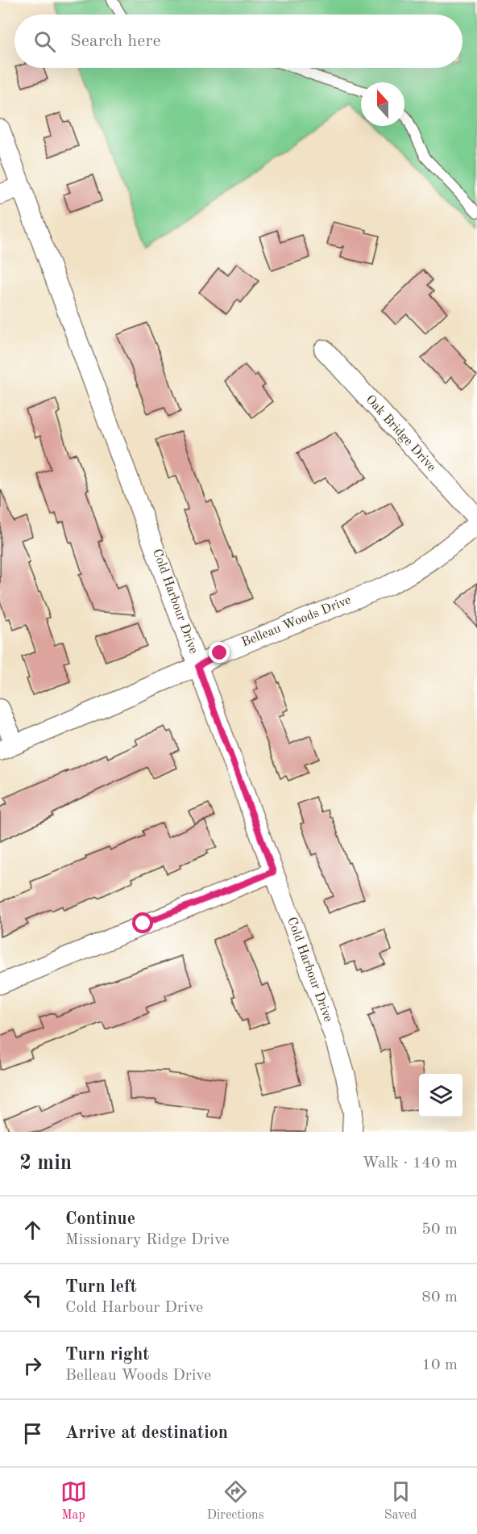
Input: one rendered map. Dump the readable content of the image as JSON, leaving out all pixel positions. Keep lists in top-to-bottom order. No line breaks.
{"streets":{"street":["Oak Bridge Drive","Cold Harbour Drive","Belleau Woods Drive"]},"crossings":[["Cold Harbour Drive","Belleau Woods Drive"]],"north":"top","page":{"search":"Search here","heading":["2 min","Walk · 140 m"],"list":[["Continue","Missionary Ridge Drive","50 m"],["Turn left","Cold Harbour Drive","80 m"],["Turn right","Belleau Woods Drive","10 m"],"Arrive at destination"],"nav":["Map","Directions","Saved"]}}
